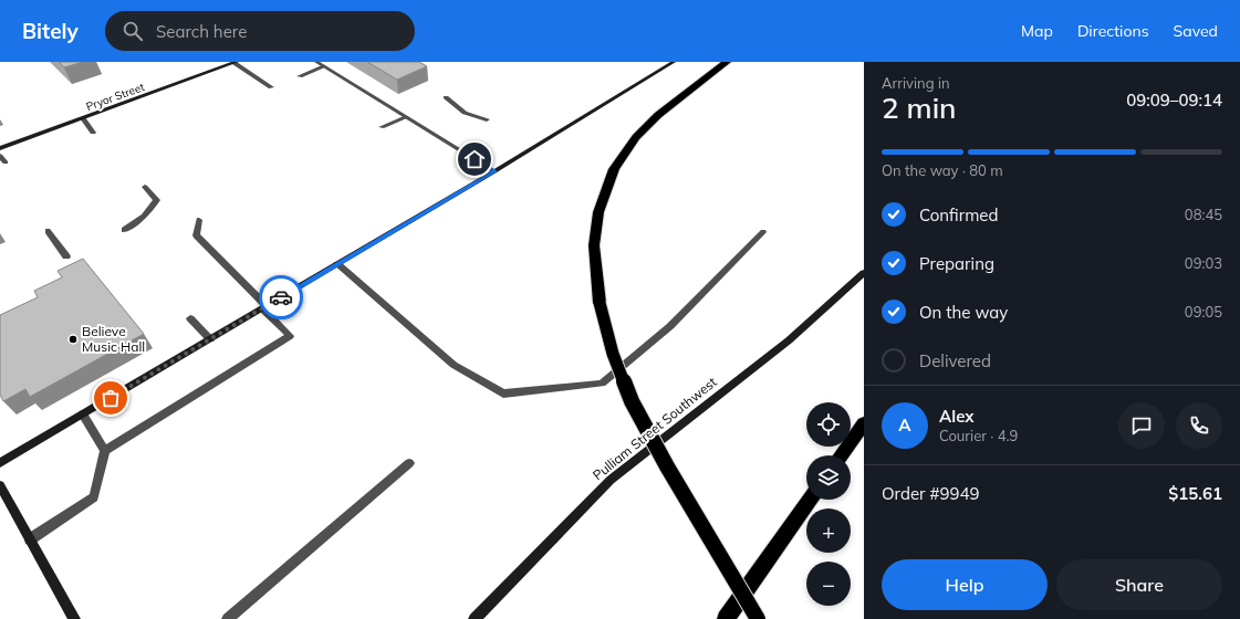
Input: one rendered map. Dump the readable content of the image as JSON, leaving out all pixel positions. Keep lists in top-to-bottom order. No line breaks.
{"streets":{"main road":["Pryor Street","Pulliam Street Southwest"]},"places":["Believe Music Hall"],"page":{"header":"Bitely","search":"Search here","nav":["Map","Directions","Saved"],"heading":["2 min","Arriving in","09:09–09:14"],"panel":["Alex","Courier · 4.9","Order #9949","$15.61"],"bar":"On the way · 80 m","list":[["Confirmed","08:45"],["Preparing","09:03"],["On the way","09:05"],"Delivered"],"map_buttons":["+","−"],"round":"A","buttons":["Help","Share"]}}
